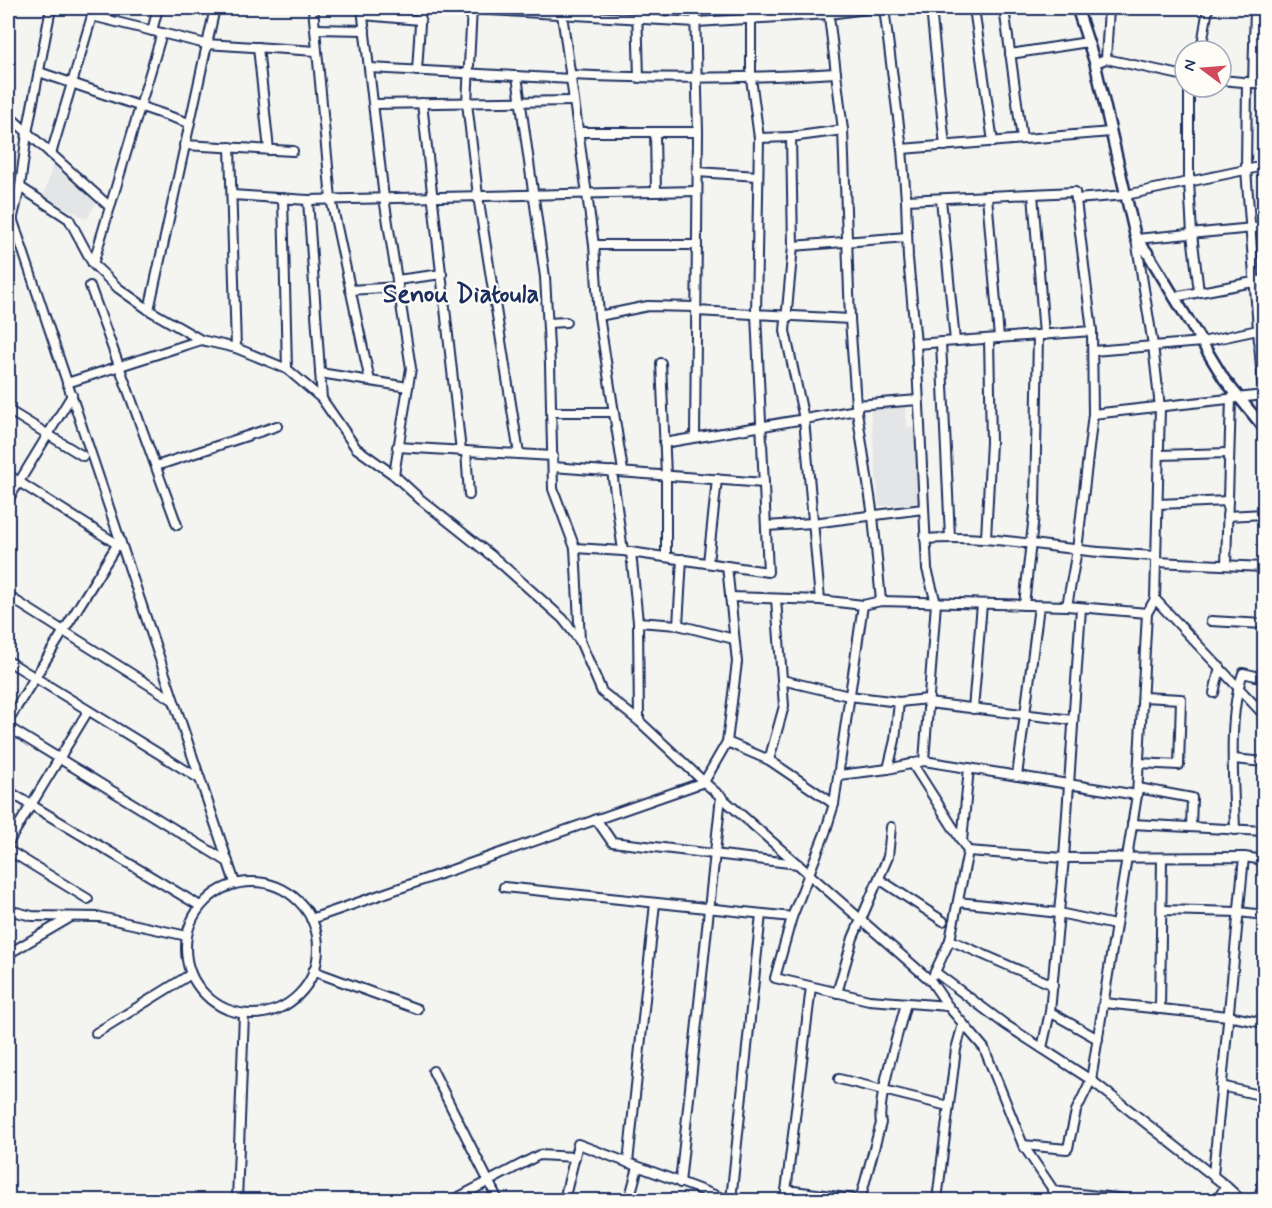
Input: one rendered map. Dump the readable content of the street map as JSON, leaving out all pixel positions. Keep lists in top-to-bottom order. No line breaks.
{"districts":["Senou Diatoula"],"north":"left"}
